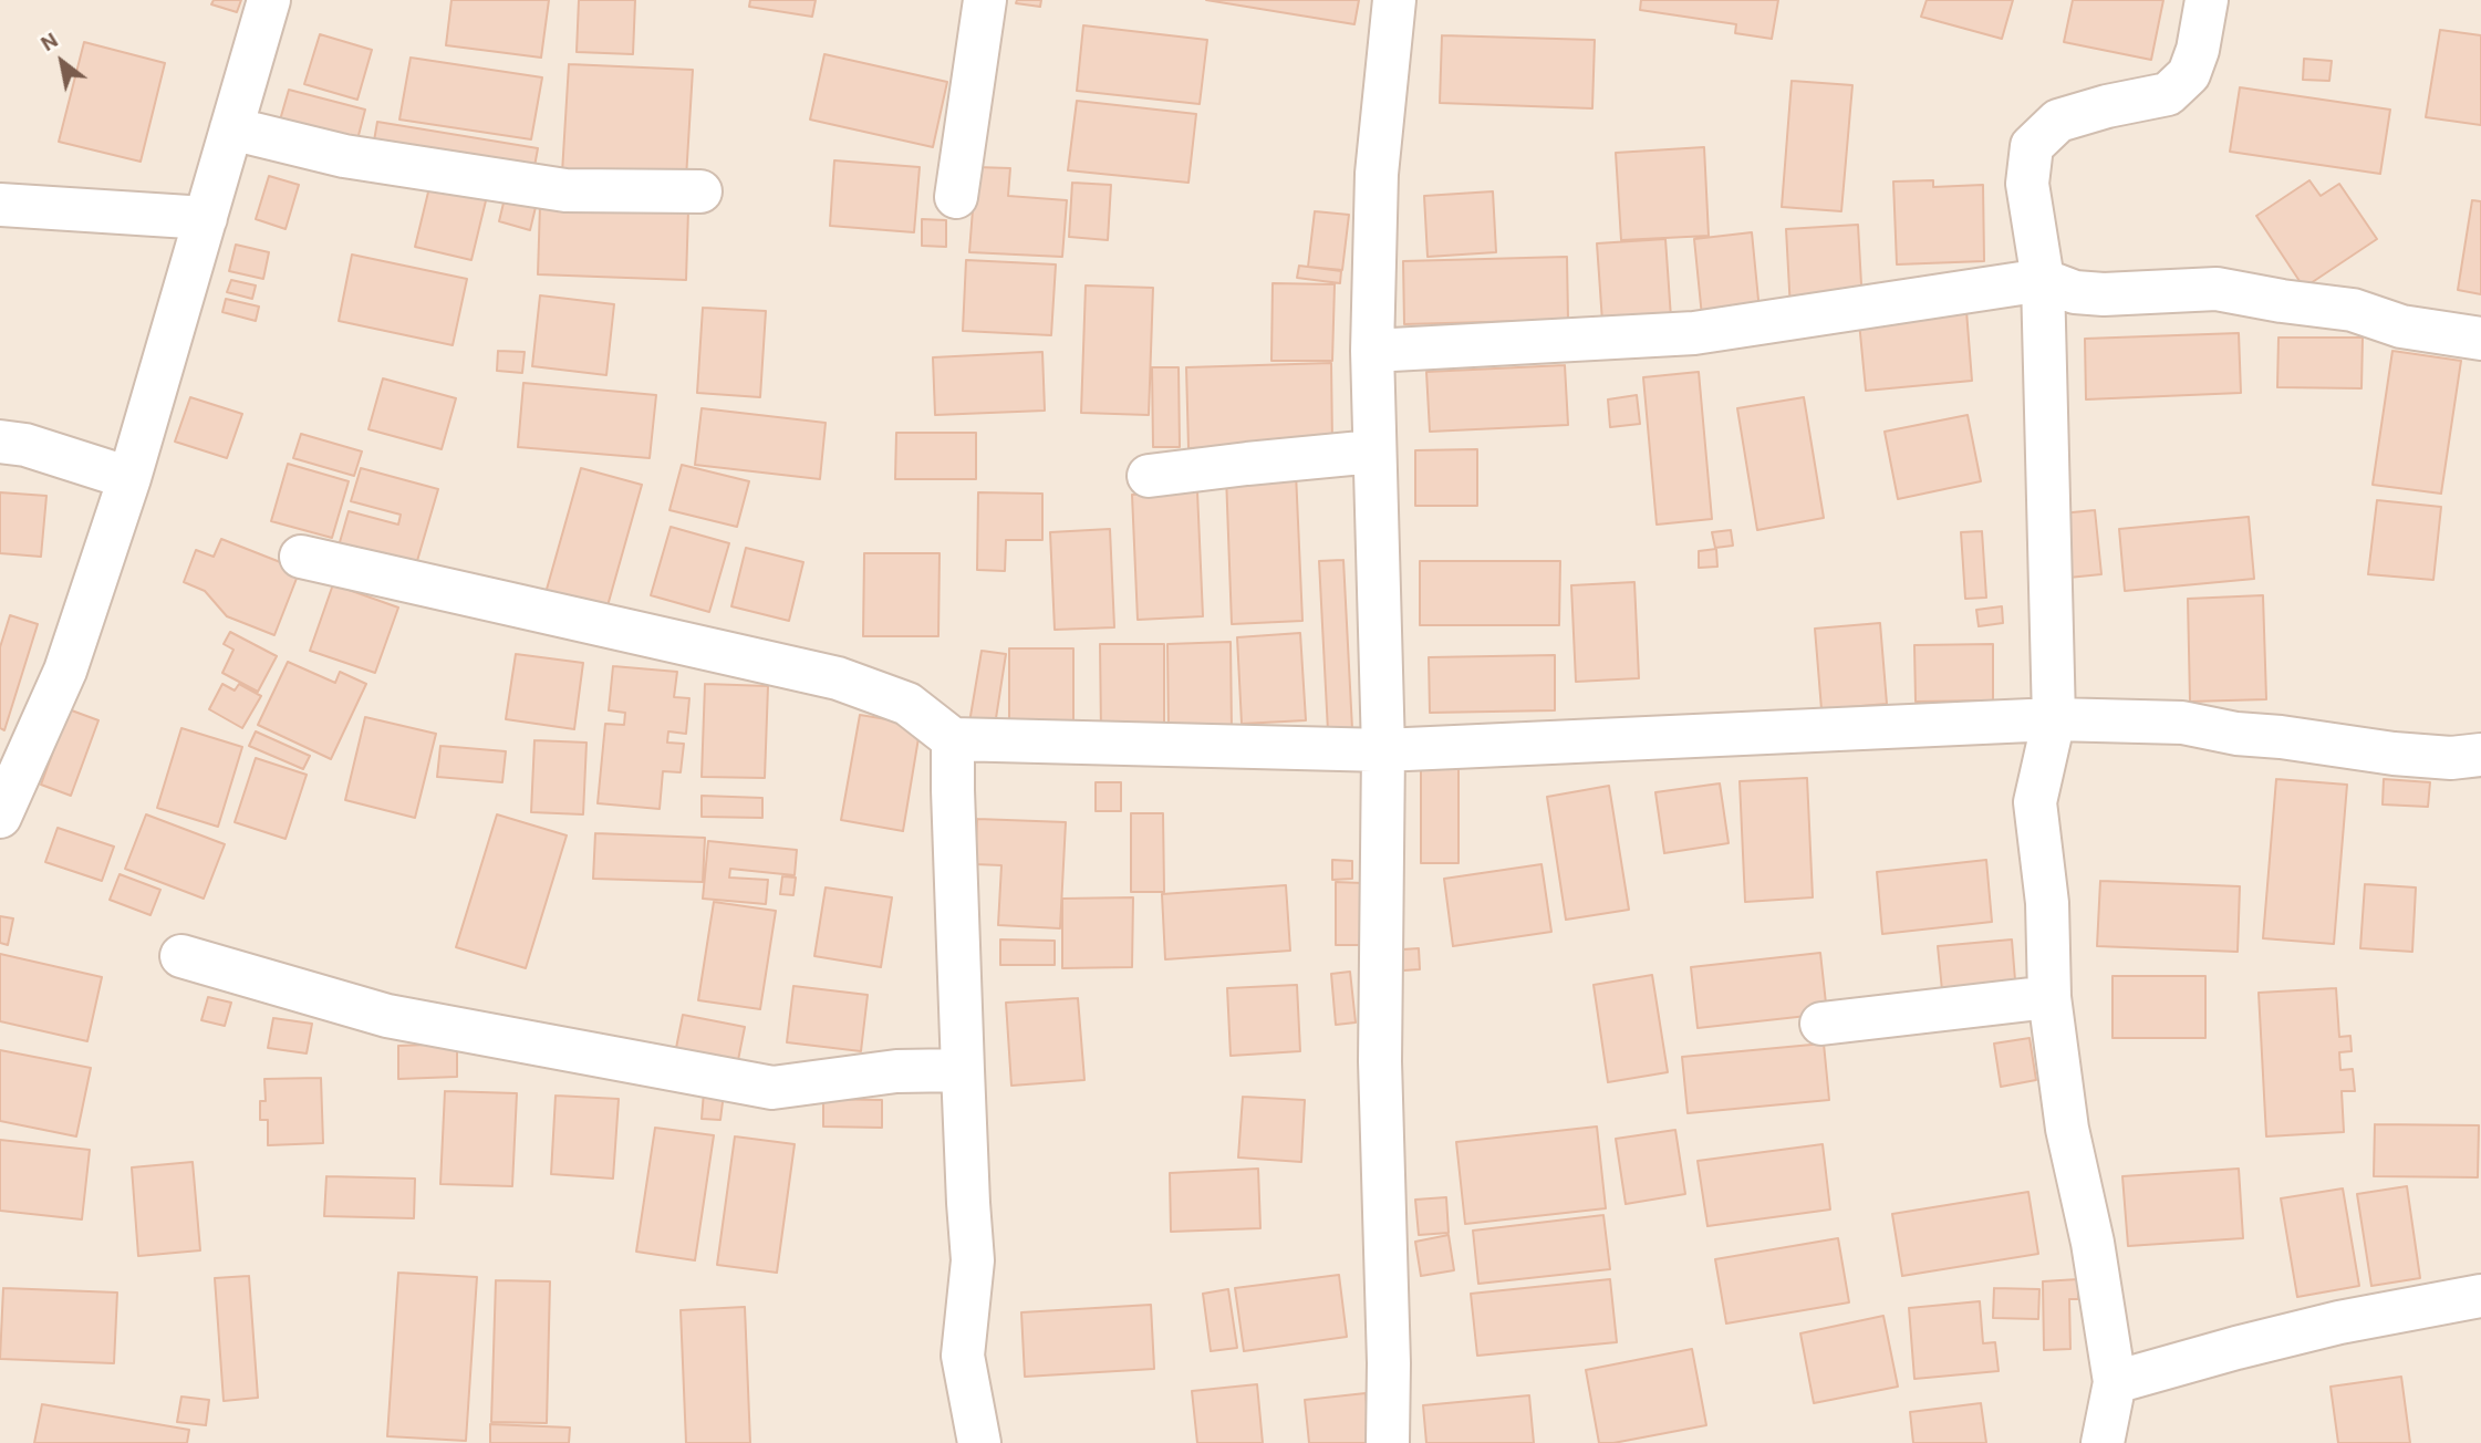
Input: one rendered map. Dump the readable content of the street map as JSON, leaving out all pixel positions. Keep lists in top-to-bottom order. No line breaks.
{"north":"top left"}
